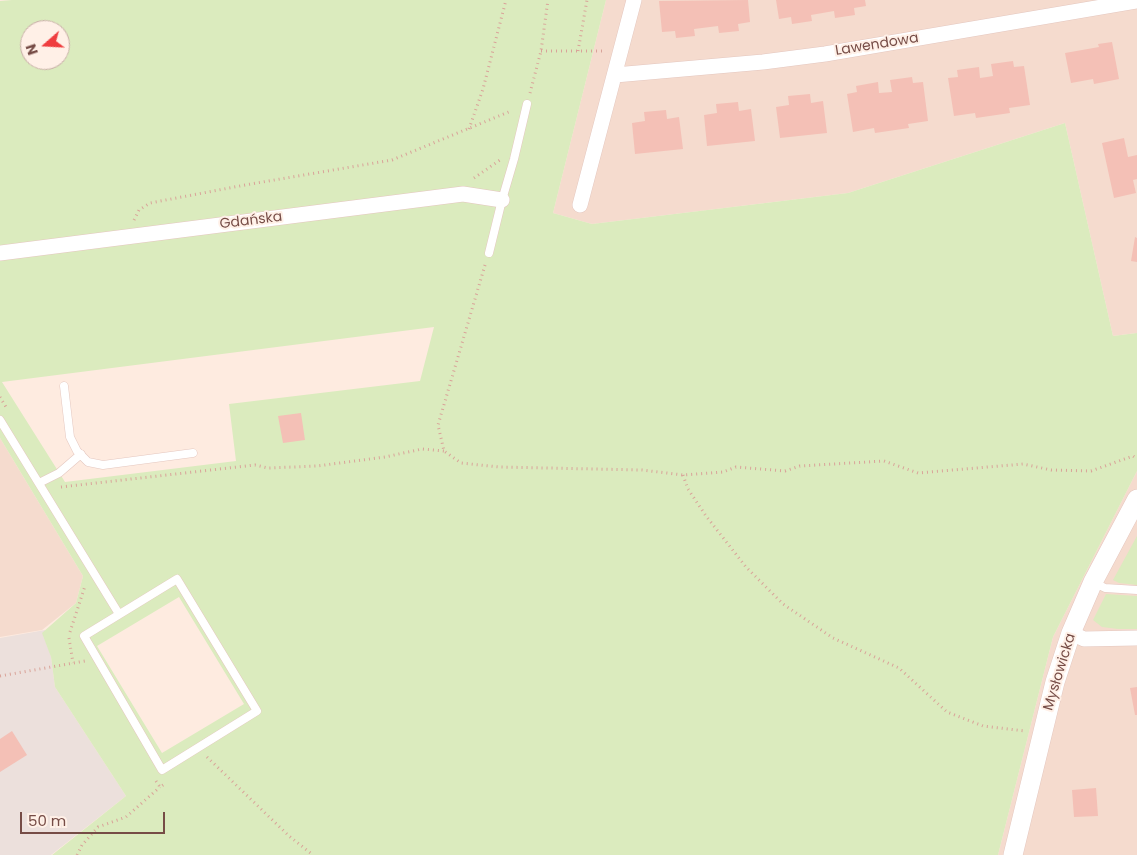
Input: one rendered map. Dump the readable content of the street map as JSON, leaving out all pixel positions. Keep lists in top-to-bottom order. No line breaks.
{"streets":{"street":["Lawendowa","Gdańska","Mysłowicka"]},"scale_bar":"50 m","north":"left"}
